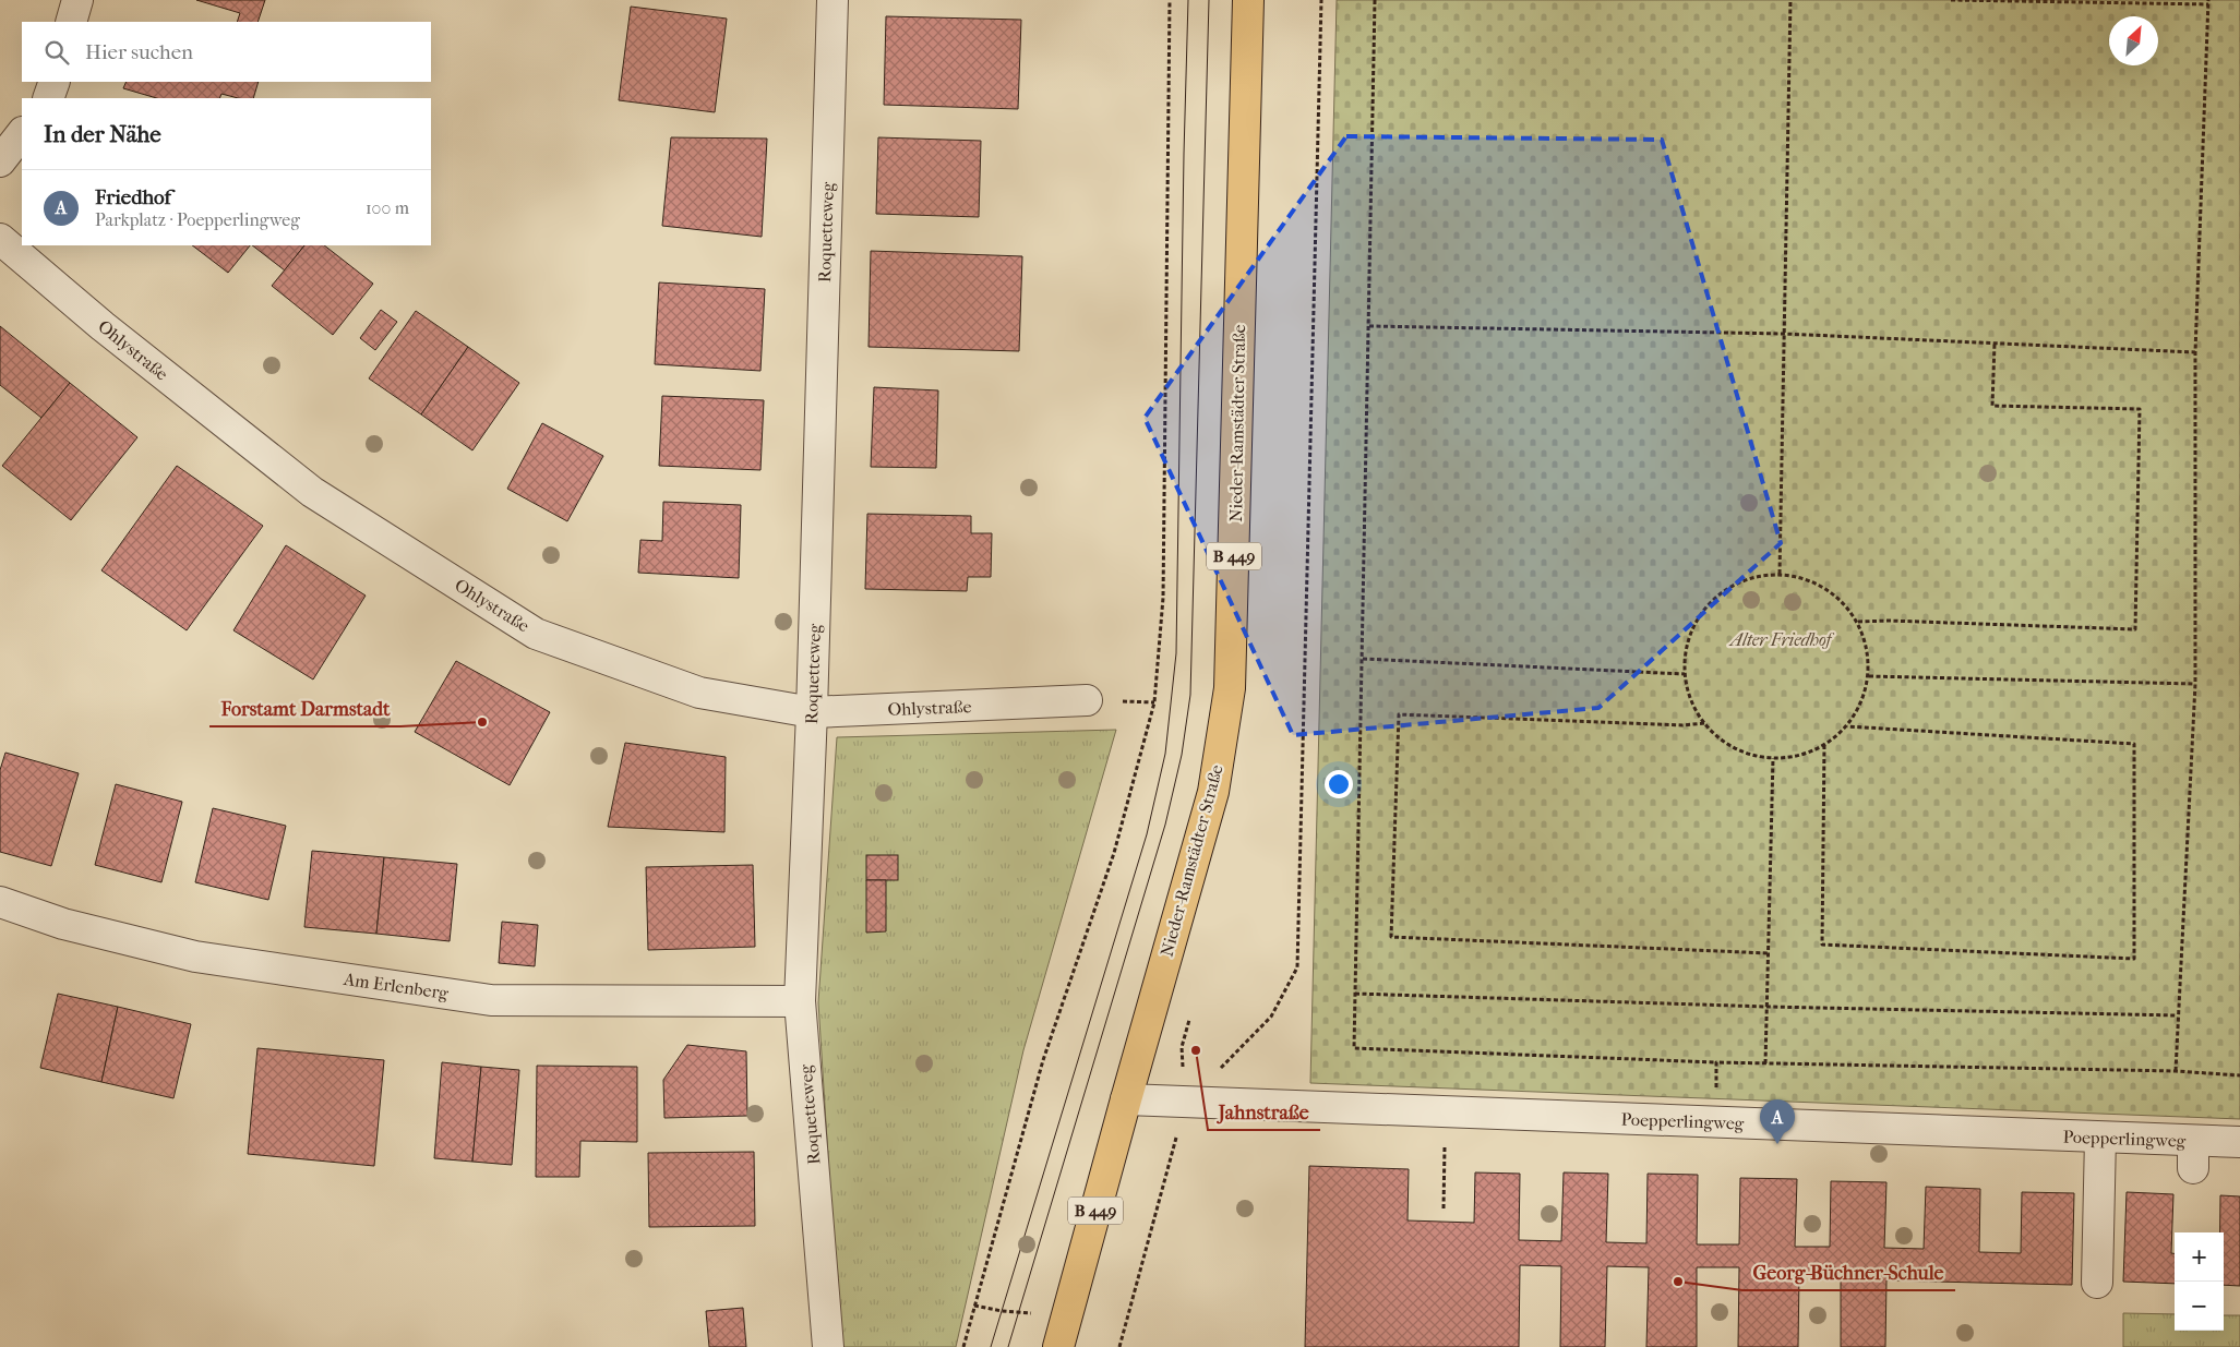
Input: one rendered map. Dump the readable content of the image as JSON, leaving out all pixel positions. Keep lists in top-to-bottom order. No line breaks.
{"streets":{"main road":["Nieder-Ramstädter Straße","B 449"],"street":["Roquetteweg","Ohlystraße","Am Erlenberg","Poepperlingweg"]},"crossings":[["Roquetteweg","Ohlystraße"],["Roquetteweg","Am Erlenberg"],["Nieder-Ramstädter Straße","Poepperlingweg"]],"parks":["Alter Friedhof"],"places":["Forstamt Darmstadt","Jahnstraße","Georg-Büchner-Schule"],"north":"top right","page":{"search":"Hier suchen","heading":"In der Nähe","list":[{"mark":"A","name":"Friedhof","note":"Parkplatz · Poepperlingweg","value":"100 m"}],"pins":"A","map_buttons":["+","−"]}}
